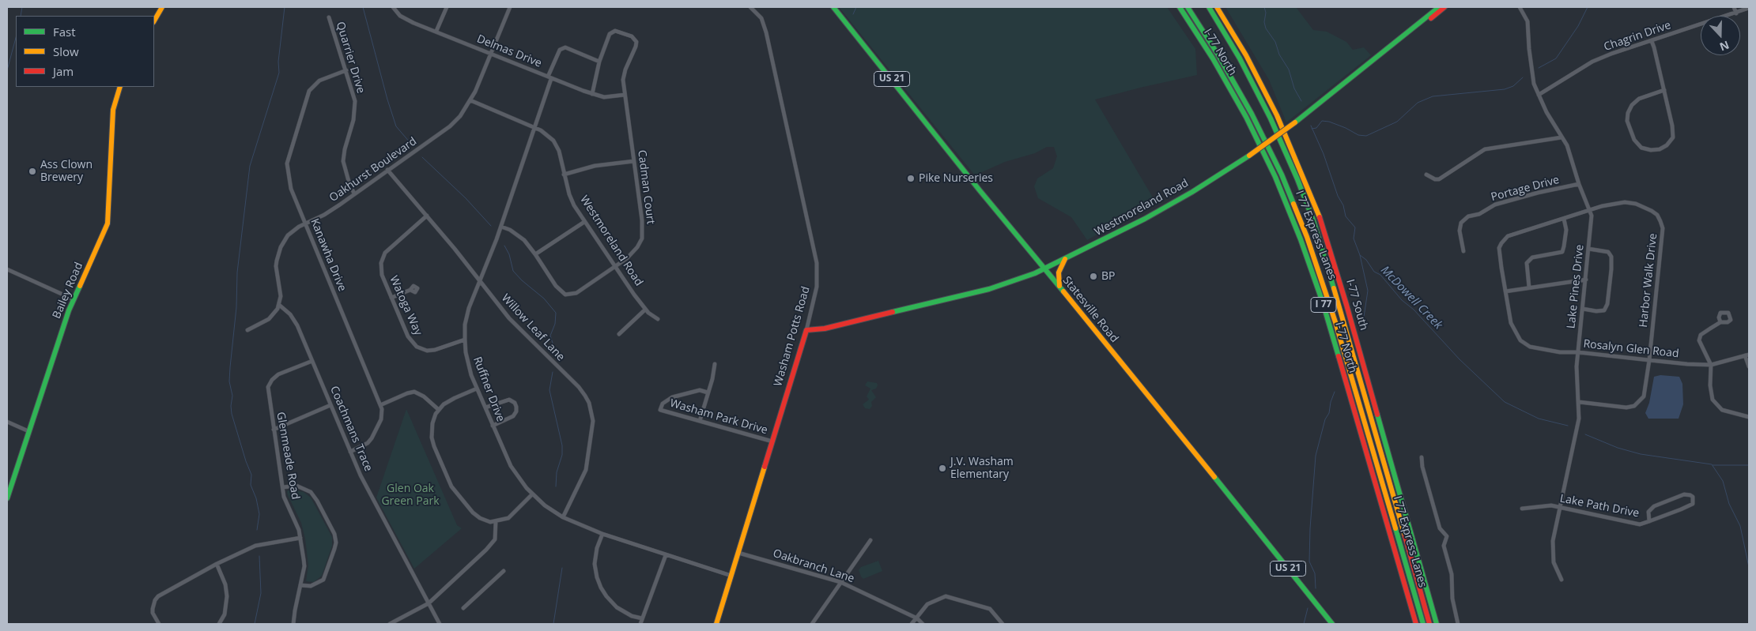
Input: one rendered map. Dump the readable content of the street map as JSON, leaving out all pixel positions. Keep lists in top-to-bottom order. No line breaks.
{"streets":{"main road":["I-77 North","US 21","Westmoreland Road","I 77 Express Lanes","Bailey Road","I 77","I-77 South","Statesville Road","Washam Potts Road"],"street":["Chagrin Drive","Delmas Drive","Quarrier Drive","Oakhurst Boulevard","Cadman Court","Portage Drive","Kanawha Drive","Harbor Walk Drive","Lake Pines Drive","Watoga Way","Willow Leaf Lane","Rosalyn Glen Road","Ruffner Drive","Washam Park Drive","Coachmans Trace","Glenmeade Road","Lake Path Drive","Oakbranch Lane"]},"crossings":[["Chagrin Drive","Lake Pines Drive"],["Delmas Drive","Oakhurst Boulevard"],["Delmas Drive","Cadman Court"],["Delmas Drive","Ruffner Drive"],["Quarrier Drive","Oakhurst Boulevard"],["Quarrier Drive","Kanawha Drive"],["Oakhurst Boulevard","Westmoreland Road"],["Oakhurst Boulevard","Kanawha Drive"],["Oakhurst Boulevard","Willow Leaf Lane"],["Oakhurst Boulevard","Coachmans Trace"],["Cadman Court","Westmoreland Road"],["Cadman Court","Ruffner Drive"],["Portage Drive","Lake Pines Drive"],["Westmoreland Road","Statesville Road"],["Westmoreland Road","Washam Potts Road"],["Westmoreland Road","Ruffner Drive"],["Kanawha Drive","Coachmans Trace"],["Harbor Walk Drive","Lake Pines Drive"],["Harbor Walk Drive","Rosalyn Glen Road"],["Lake Pines Drive","Rosalyn Glen Road"],["Lake Pines Drive","Lake Path Drive"],["Watoga Way","Willow Leaf Lane"],["Watoga Way","Ruffner Drive"],["Willow Leaf Lane","Ruffner Drive"],["Washam Potts Road","Ruffner Drive"],["Washam Potts Road","Washam Park Drive"],["Washam Potts Road","Oakbranch Lane"],["Coachmans Trace","Glenmeade Road"]],"water":["McDowell Creek"],"parks":["Glen Oak Green Park"],"places":["Ass Clown Brewery","Pike Nurseries","BP","J.V. Washam Elementary"],"legend":["Fast","Slow","Jam"],"north":"bottom"}
